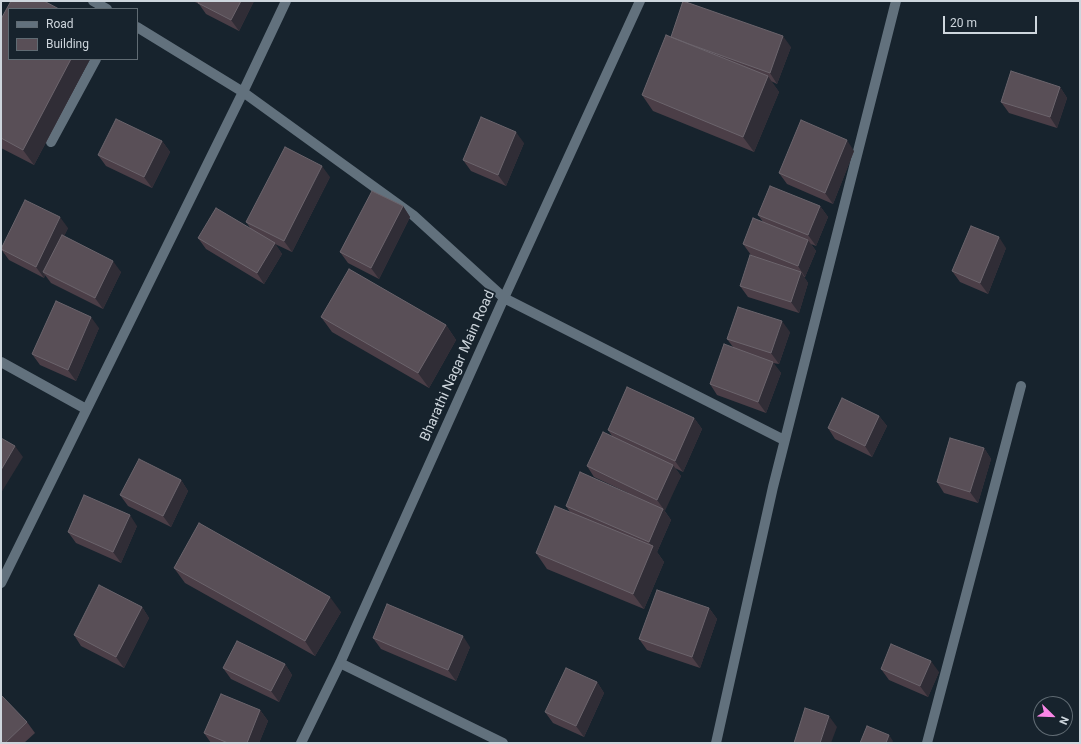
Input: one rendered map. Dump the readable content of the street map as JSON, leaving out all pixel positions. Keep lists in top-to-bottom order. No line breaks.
{"streets":{"street":["Bharathi Nagar Main Road"]},"legend":["Road","Building"],"scale_bar":"20 m","north":"bottom right"}
